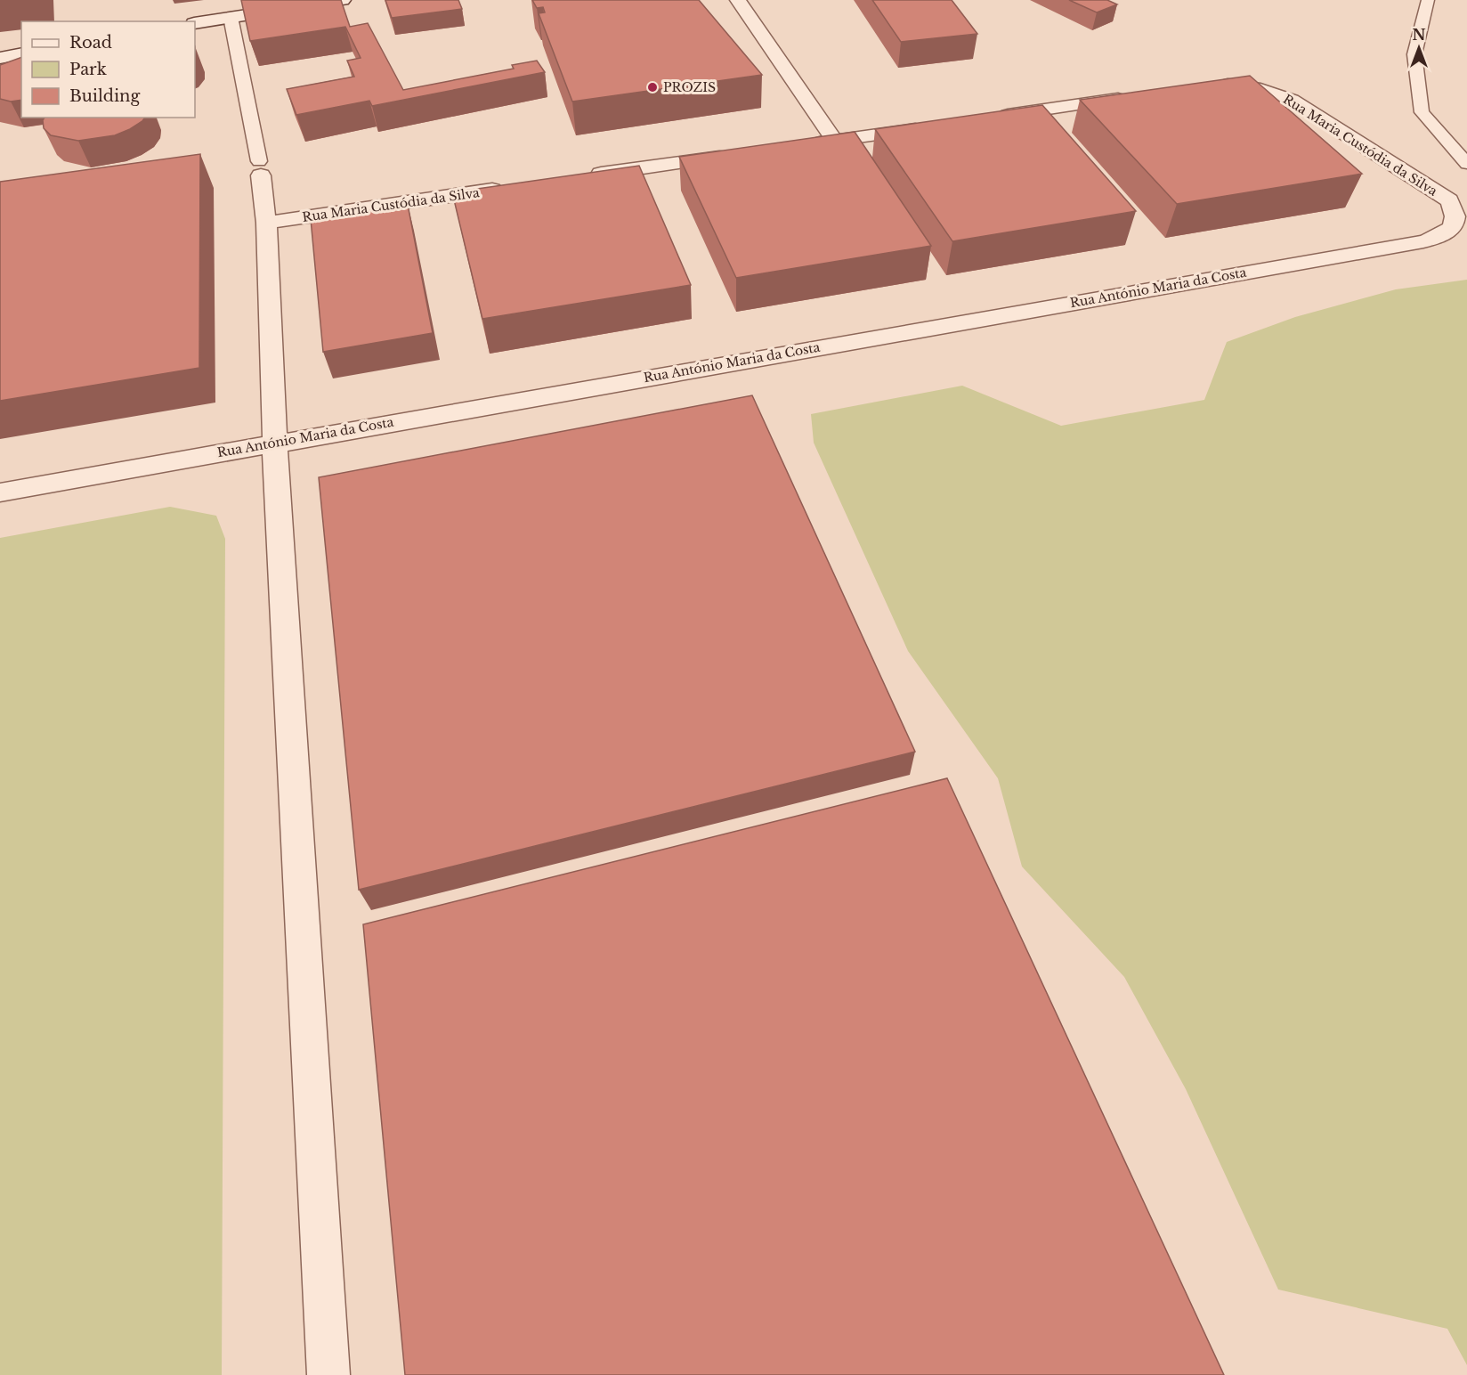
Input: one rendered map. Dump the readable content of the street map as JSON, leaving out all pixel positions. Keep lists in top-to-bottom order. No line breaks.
{"streets":{"street":["Rua Maria Custódia da Silva","Rua António Maria da Costa"]},"crossings":[["Rua Maria Custódia da Silva","Rua António Maria da Costa"]],"places":["PROZIS"],"legend":["Road","Park","Building"],"north":"top"}
